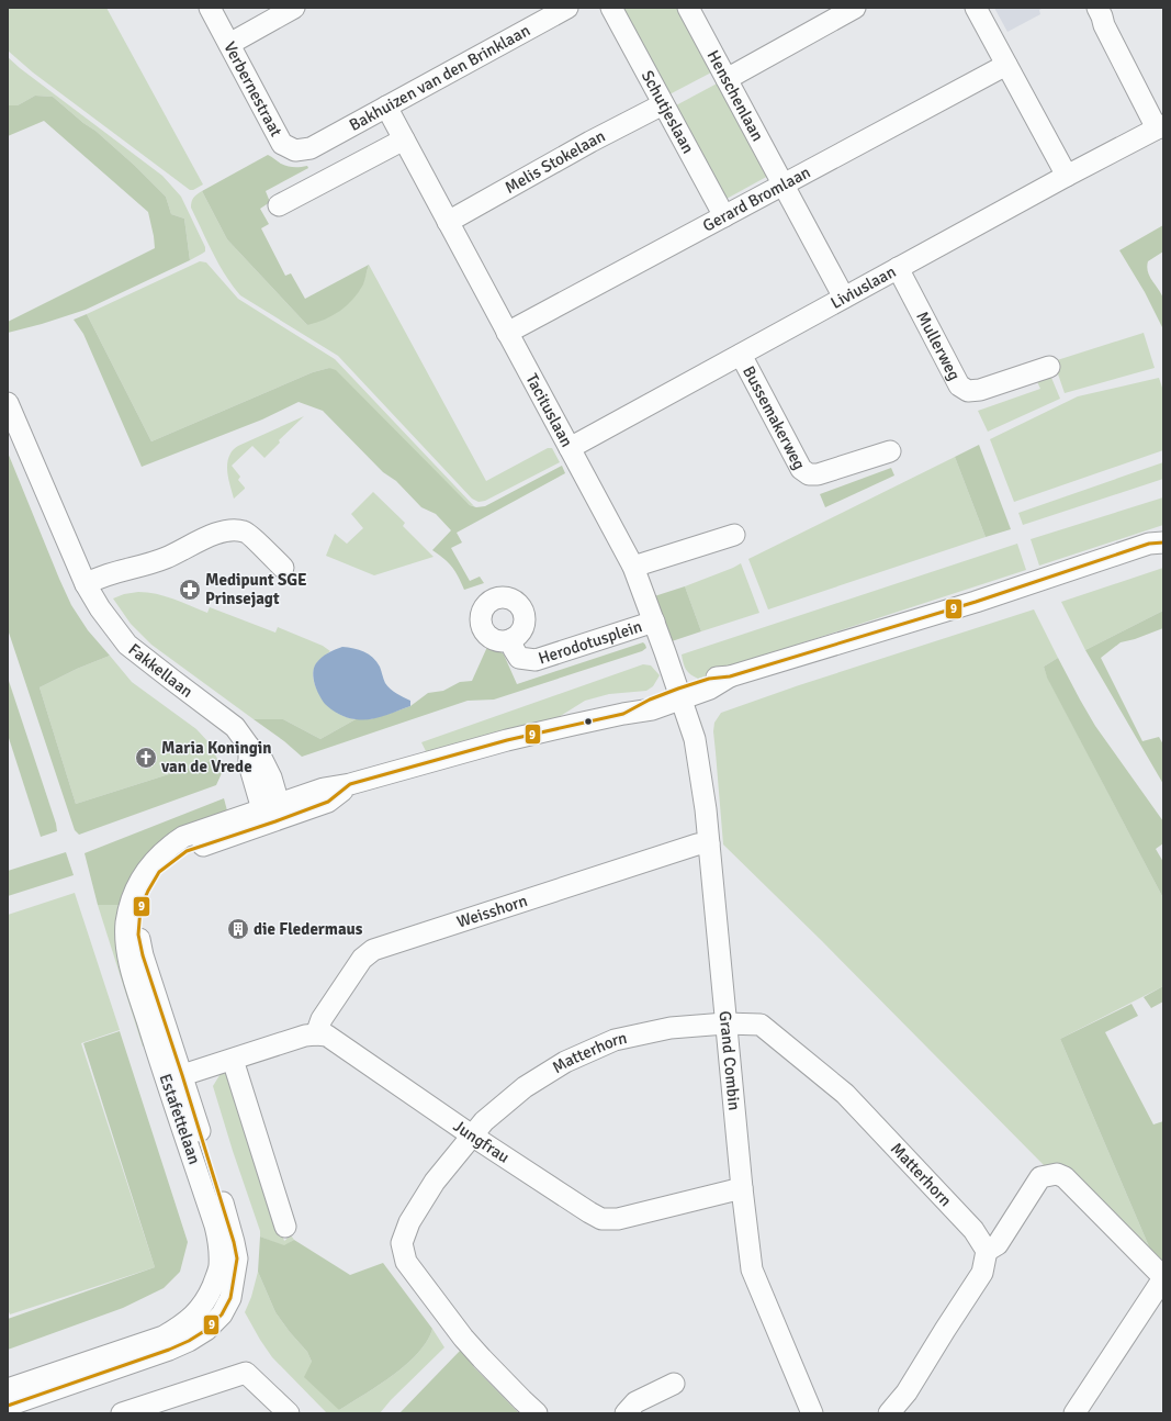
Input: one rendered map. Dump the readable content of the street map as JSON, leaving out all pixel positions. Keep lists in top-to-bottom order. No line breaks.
{"streets":{"street":["Bakhuizen van den Brinklaan","Verbernestraat","Henschenlaan","Schutjeslaan","Melis Stokelaan","Gerard Bromlaan","Liviuslaan","Mullerweg","Tacituslaan","Bussemakerweg","Herodotusplein","Fakkellaan","Weisshorn","Matterhorn","Grand Combin","Estafettelaan","Jungfrau"]},"crossings":[["Bakhuizen van den Brinklaan","Verbernestraat"],["Bakhuizen van den Brinklaan","Tacituslaan"],["Henschenlaan","Gerard Bromlaan"],["Henschenlaan","Liviuslaan"],["Schutjeslaan","Melis Stokelaan"],["Schutjeslaan","Gerard Bromlaan"],["Melis Stokelaan","Tacituslaan"],["Gerard Bromlaan","Tacituslaan"],["Liviuslaan","Mullerweg"],["Liviuslaan","Tacituslaan"],["Liviuslaan","Bussemakerweg"],["Tacituslaan","Herodotusplein"],["Tacituslaan","Grand Combin"],["Tacituslaan","Estafettelaan"],["Fakkellaan","Estafettelaan"],["Weisshorn","Grand Combin"],["Weisshorn","Jungfrau"],["Matterhorn","Grand Combin"],["Matterhorn","Jungfrau"],["Grand Combin","Estafettelaan"],["Grand Combin","Jungfrau"]],"places":{"pharmacy":["Medipunt SGE Prinsejagt"],"church":["Maria Koningin van de Vrede"],"building":["die Fledermaus"]},"lines":["transit line 9"]}
